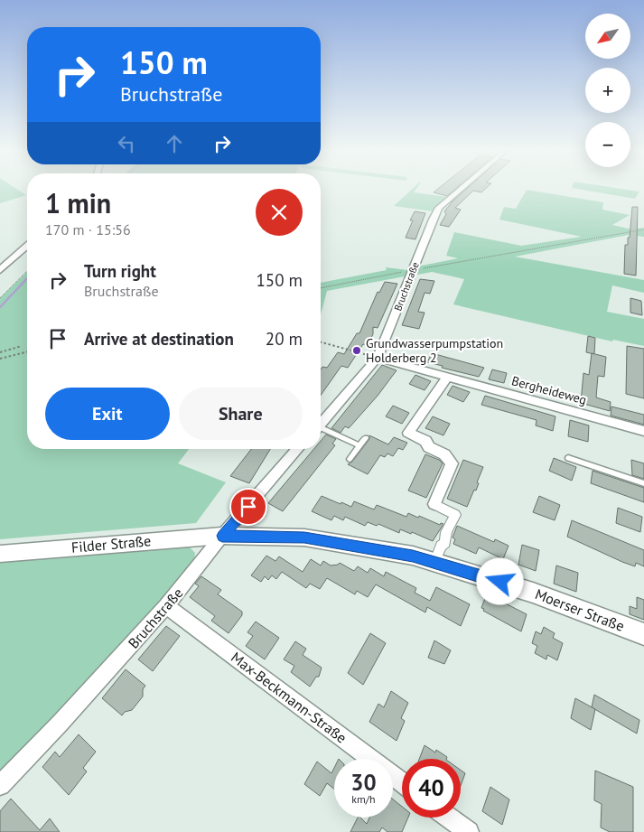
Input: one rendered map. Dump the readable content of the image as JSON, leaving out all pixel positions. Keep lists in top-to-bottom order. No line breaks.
{"streets":{"street":["Bruchstraße","Bergheideweg","Filder Straße","Moerser Straße","Max-Beckmann-Straße"]},"crossings":[["Bruchstraße","Bergheideweg"],["Bruchstraße","Filder Straße"],["Bruchstraße","Moerser Straße"],["Bruchstraße","Max-Beckmann-Straße"],["Filder Straße","Moerser Straße"]],"places":["Grundwasserpumpstation Holderberg 2"],"north":"bottom left","page":{"map_buttons":["+","−"],"turn":["150 m","Bruchstraße"],"heading":["1 min","170 m · 15:56"],"list":[{"name":"Turn right","note":"Bruchstraße","value":"150 m"},{"name":"Arrive at destination","value":"20 m"}],"buttons":["Exit","Share"],"speed":"30 km/h","limit":"40"}}
